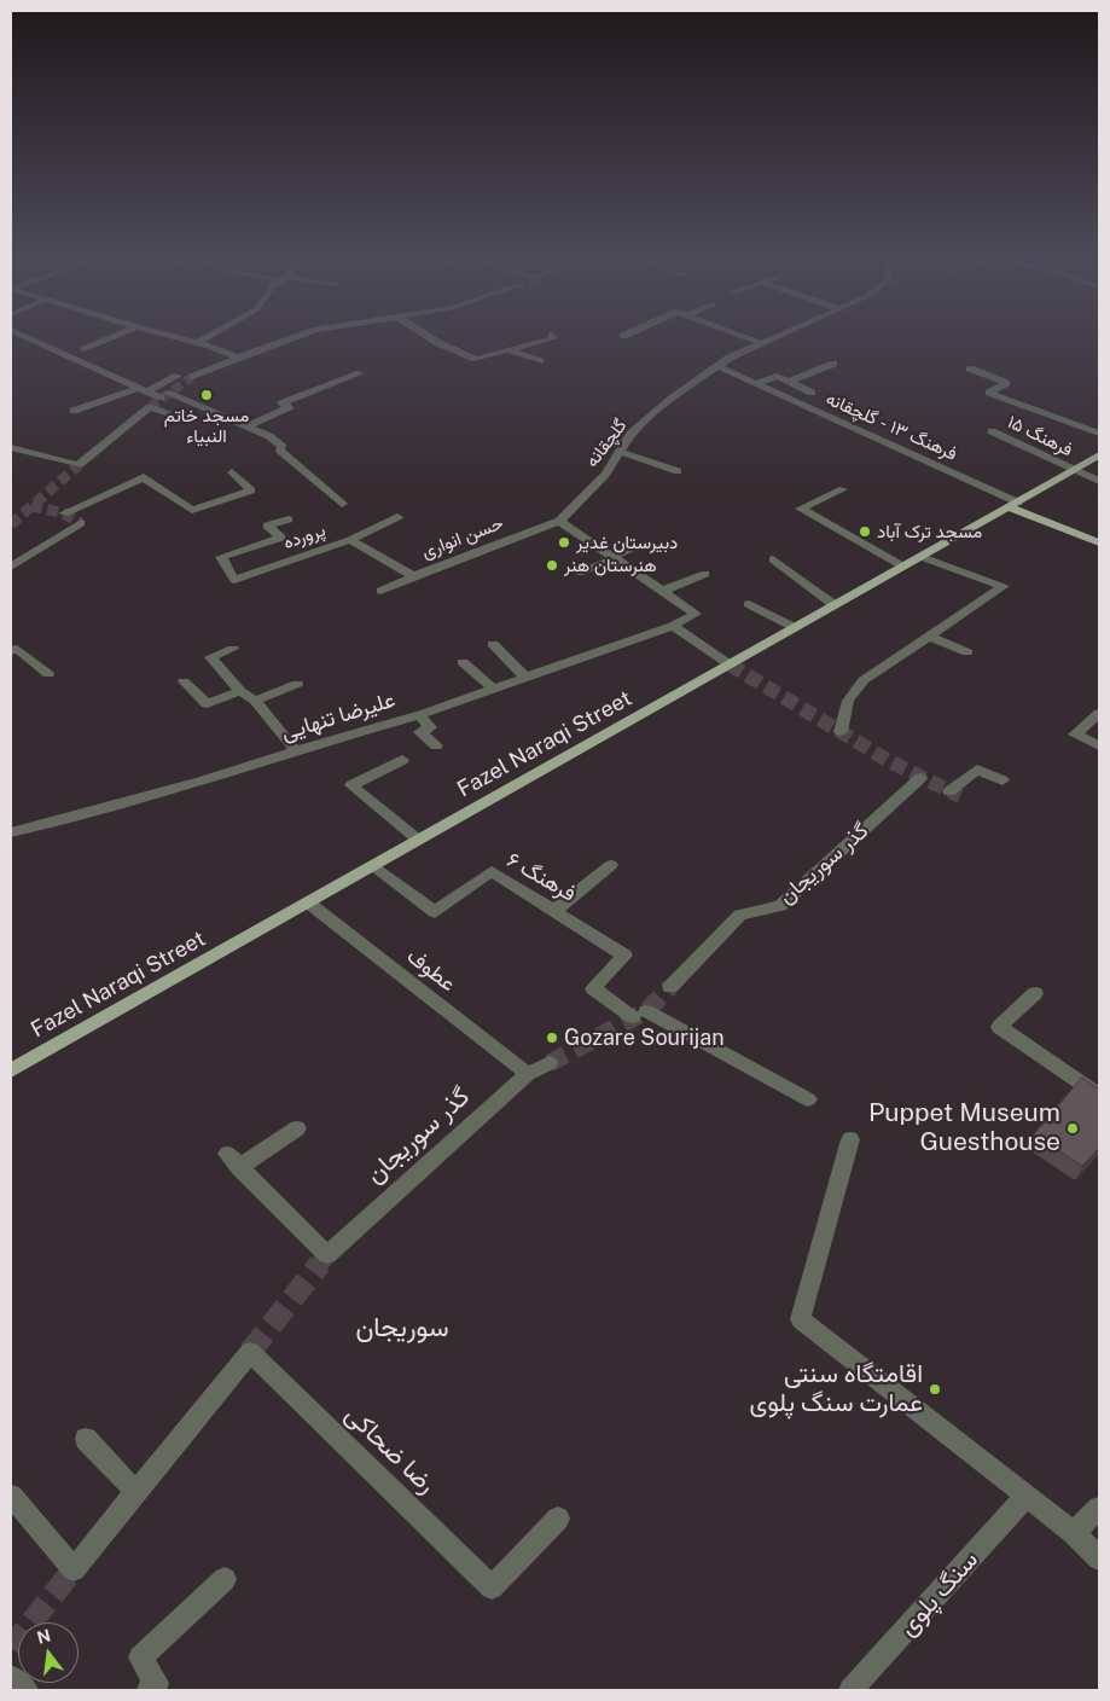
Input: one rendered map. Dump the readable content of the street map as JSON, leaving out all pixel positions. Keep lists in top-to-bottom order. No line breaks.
{"streets":{"main road":["Fazel Naraqi Street"],"street":["فرهنگ ۱۳ - گلچقانه","فرهنگ ۱۵","گلچقانه","پرورده","حسن انواری","علیرضا تنهایی","گذر سوریجان","فرهنگ ۶","عطوف","رضا ضحاکی","سنگ پلوی"]},"crossings":[["فرهنگ ۱۳ - گلچقانه","گلچقانه"],["فرهنگ ۱۳ - گلچقانه","Fazel Naraqi Street"],["فرهنگ ۱۵","Fazel Naraqi Street"],["گلچقانه","حسن انواری"],["Fazel Naraqi Street","فرهنگ ۶"],["Fazel Naraqi Street","عطوف"],["گذر سوریجان","عطوف"]],"districts":["سوریجان"],"places":["مسجد خاتم النبیاء","مسجد ترک آباد","دبیرستان غدیر","هنرستان هنر","Gozare Sourijan","Puppet Museum Guesthouse","اقامتگاه سنتی عمارت سنگ پلوی"],"north":"top"}
